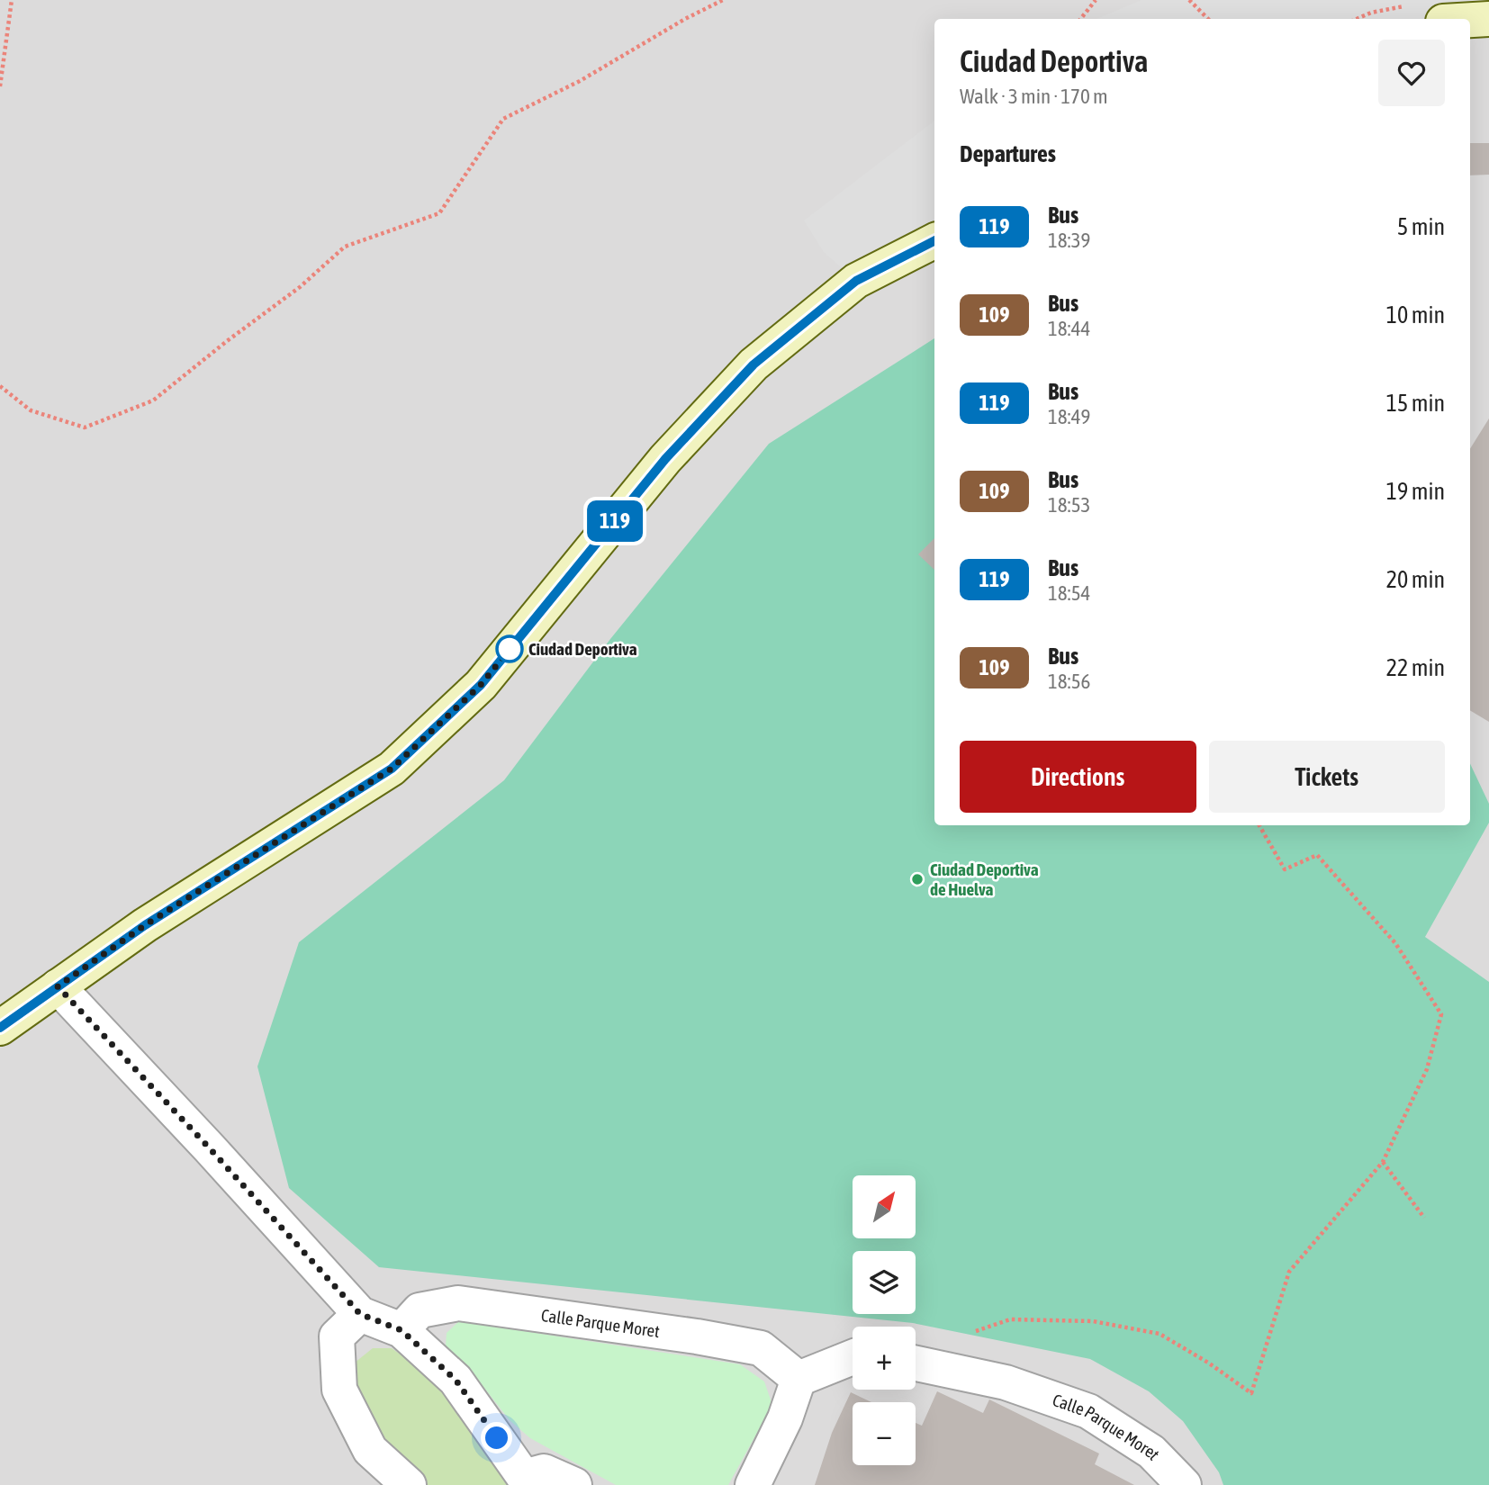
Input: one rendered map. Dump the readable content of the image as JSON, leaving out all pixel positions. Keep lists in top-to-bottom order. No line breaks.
{"streets":{"street":["Calle Parque Moret"]},"places":["Ciudad Deportiva","Ciudad Deportiva de Huelva"],"lines":["bus line 119"],"north":"top right","page":{"on_map":"119","heading":[["Ciudad Deportiva","Walk · 3 min · 170 m"],"Departures"],"list":[{"mark":"119","name":"Bus","note":"18:39","value":"5 min"},{"mark":"109","name":"Bus","note":"18:44","value":"10 min"},{"mark":"119","name":"Bus","note":"18:49","value":"15 min"},{"mark":"109","name":"Bus","note":"18:53","value":"19 min"},{"mark":"119","name":"Bus","note":"18:54","value":"20 min"},{"mark":"109","name":"Bus","note":"18:56","value":"22 min"}],"buttons":["Directions","Tickets"],"map_buttons":["+","−"]}}
